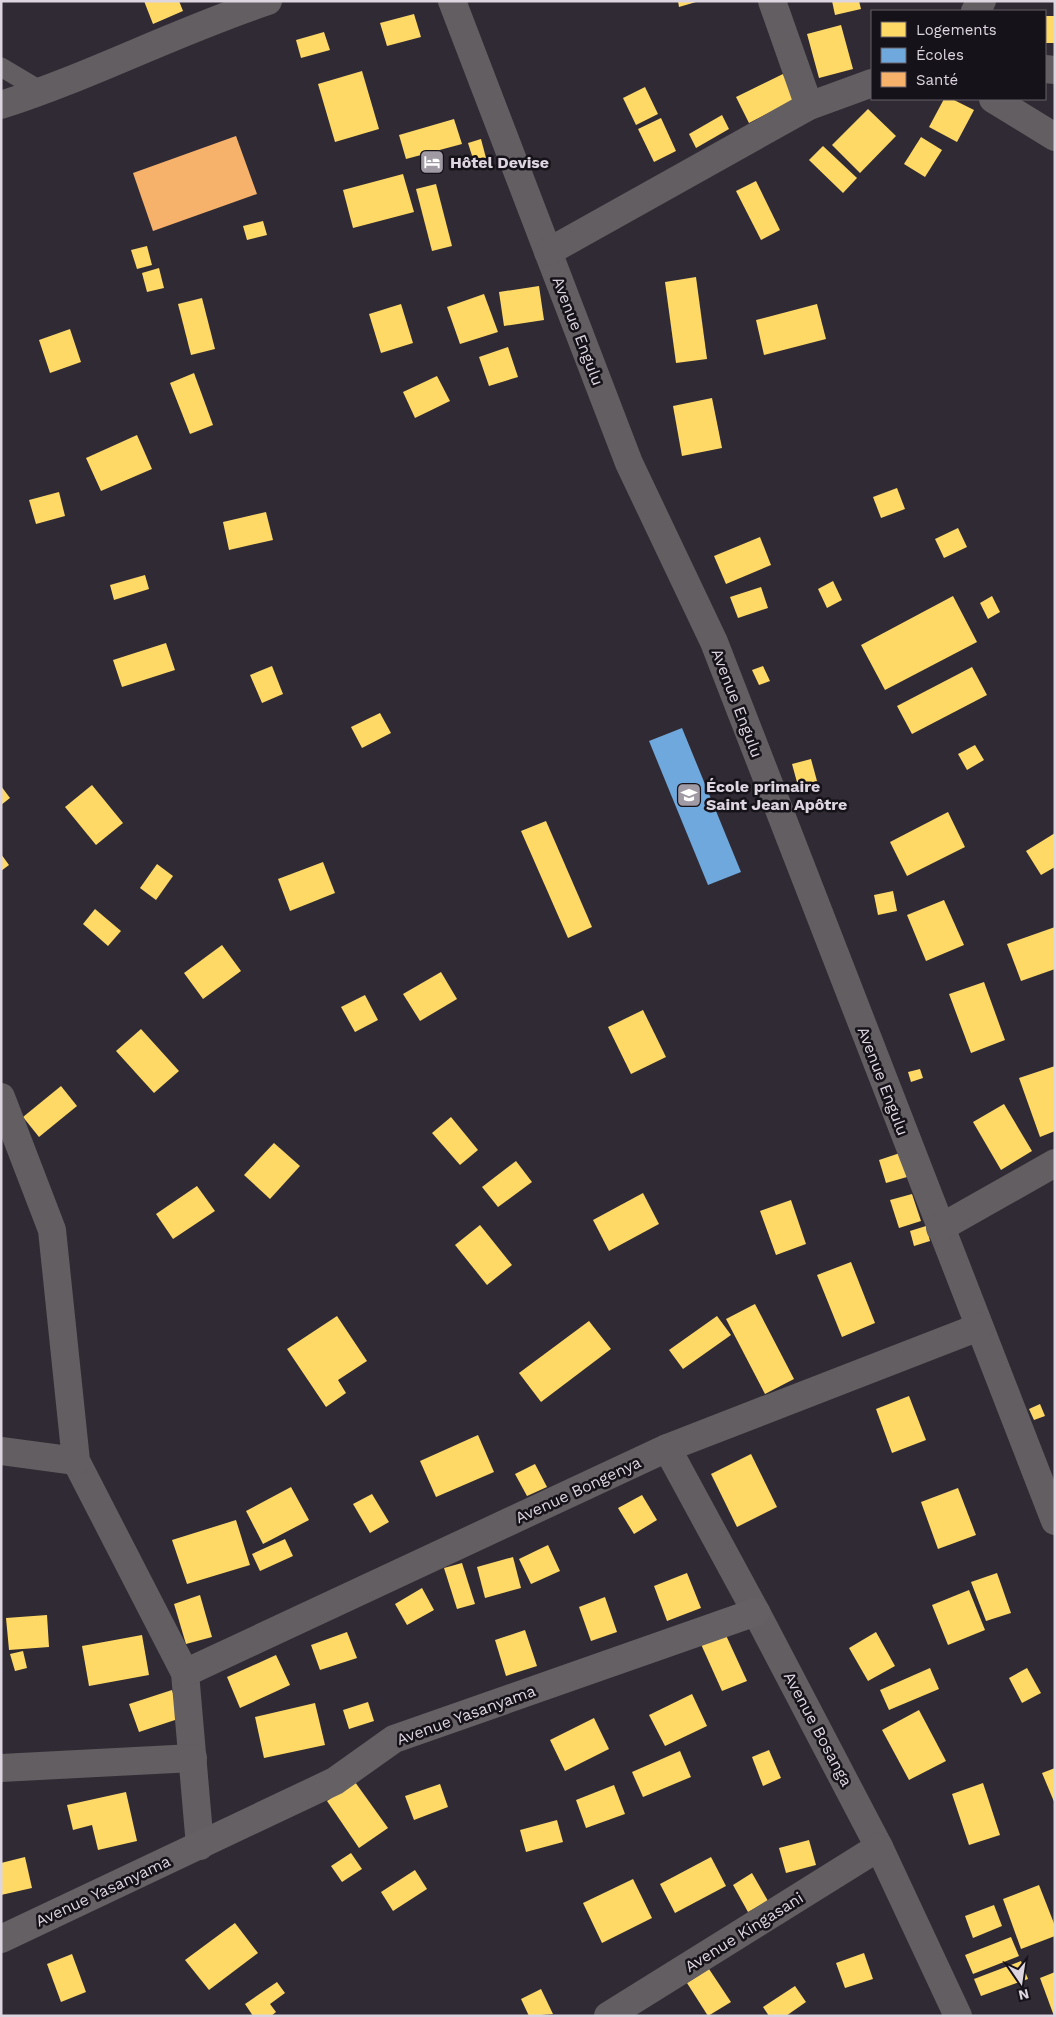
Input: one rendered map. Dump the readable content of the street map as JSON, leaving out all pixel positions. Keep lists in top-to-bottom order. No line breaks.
{"streets":{"street":["Avenue Engulu","Avenue Bongenya","Avenue Yasanyama","Avenue Bosanga","Avenue Kingasani"]},"crossings":[["Avenue Engulu","Avenue Bongenya"],["Avenue Bongenya","Avenue Bosanga"],["Avenue Yasanyama","Avenue Bosanga"],["Avenue Bosanga","Avenue Kingasani"]],"places":{"hotel":["Hôtel Devise"],"school or university":["École primaire Saint Jean Apôtre"]},"legend":["Logements","Écoles","Santé"],"north":"bottom"}
